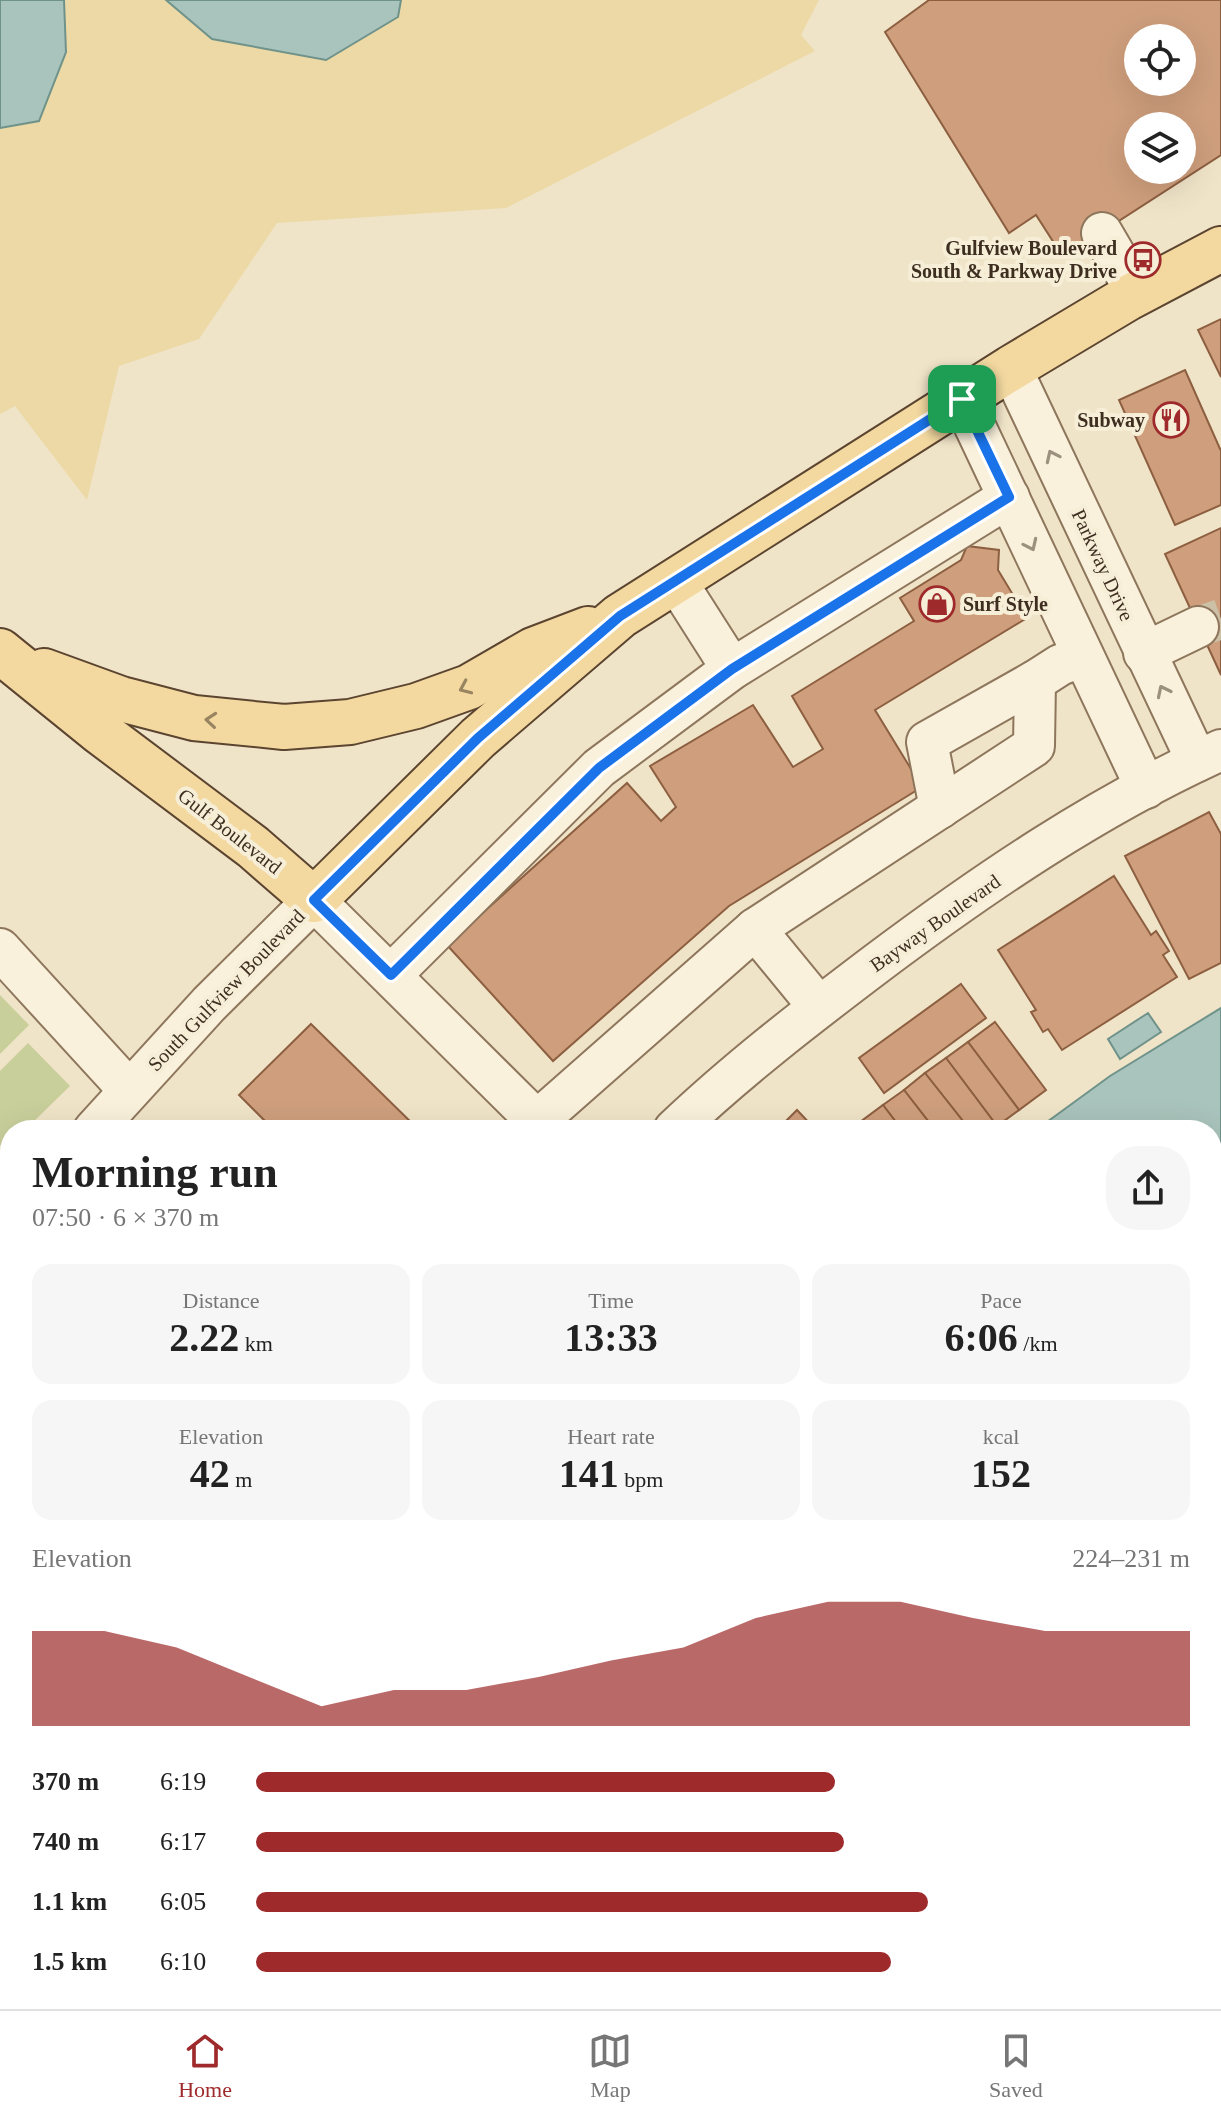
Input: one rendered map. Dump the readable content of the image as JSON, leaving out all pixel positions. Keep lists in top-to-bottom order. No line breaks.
{"streets":{"main road":["Gulf Boulevard","South Gulfview Boulevard"],"street":["Parkway Drive","Bayway Boulevard"]},"crossings":[["Parkway Drive","Bayway Boulevard"],["Parkway Drive","South Gulfview Boulevard"],["Gulf Boulevard","South Gulfview Boulevard"]],"places":{"bus stop":["Gulfview Boulevard South & Parkway Drive"],"restaurant":["Subway"],"shop":["Surf Style"]},"page":{"heading":["Morning run","07:50 · 6 × 370 m"],"stats":[["Distance","2.22 km"],["Time","13:33"],["Pace","6:06 /km"],["Elevation","42 m"],["Heart rate","141 bpm"],["kcal","152"]],"chart":["Elevation","224–231 m"],"list":[{"name":"370 m","note":"6:19"},{"name":"740 m","note":"6:17"},{"name":"1.1 km","note":"6:05"},{"name":"1.5 km","note":"6:10"}],"tabs":["Home","Map","Saved"]}}
